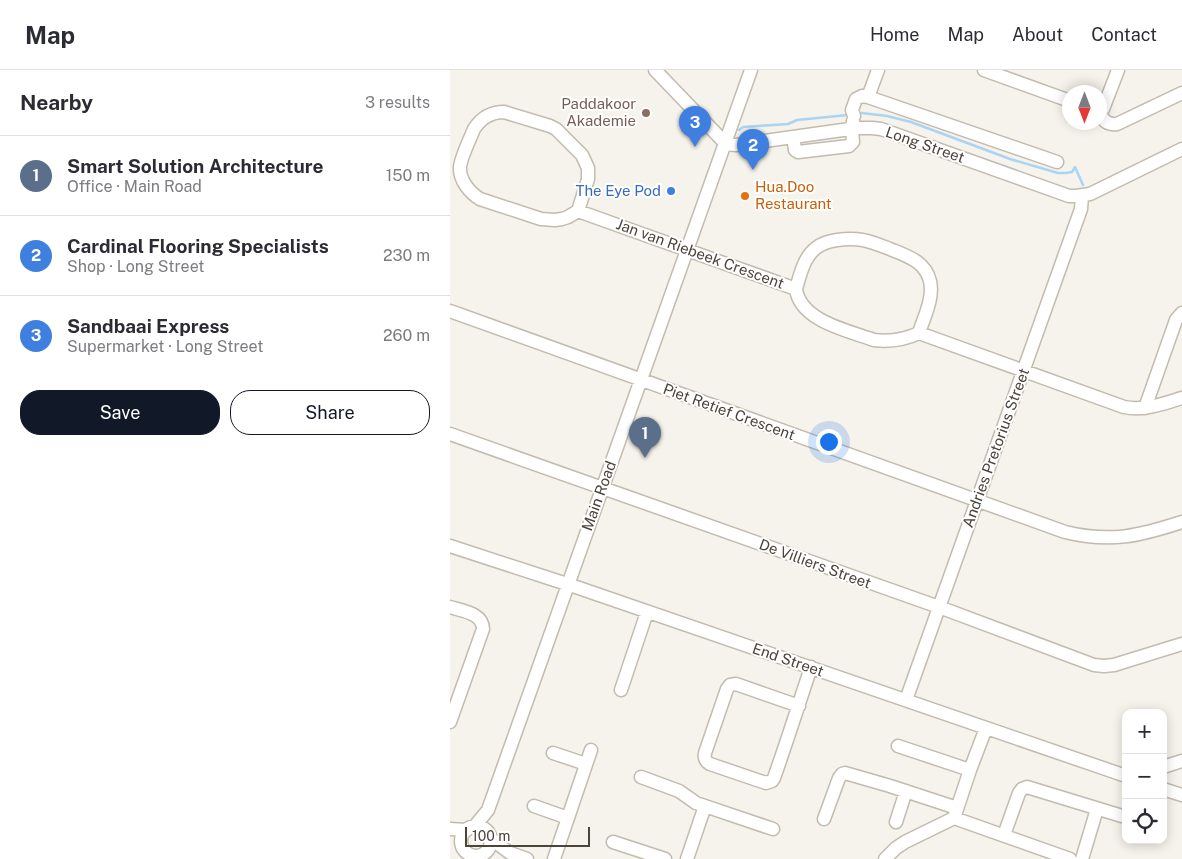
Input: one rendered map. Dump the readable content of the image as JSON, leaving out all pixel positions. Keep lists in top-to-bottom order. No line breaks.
{"streets":{"street":["Long Street","Jan van Riebeek Crescent","Piet Retief Crescent","Andries Pretorius Street","Main Road","De Villiers Street","End Street"]},"crossings":[["Long Street","Andries Pretorius Street"],["Long Street","Main Road"],["Jan van Riebeek Crescent","Main Road"],["Piet Retief Crescent","Andries Pretorius Street"],["Piet Retief Crescent","Main Road"],["Andries Pretorius Street","De Villiers Street"],["Andries Pretorius Street","End Street"],["Main Road","De Villiers Street"],["Main Road","End Street"]],"places":["Paddakoor Akademie","The Eye Pod","Hua.Doo Restaurant"],"scale_bar":"100 m","north":"bottom","page":{"header":"Map","nav":["Home","Map","About","Contact"],"heading":["Nearby","3 results"],"pins":["3","2","1"],"list":[{"mark":"1","name":"Smart Solution Architecture","note":"Office · Main Road","value":"150 m"},{"mark":"2","name":"Cardinal Flooring Specialists","note":"Shop · Long Street","value":"230 m"},{"mark":"3","name":"Sandbaai Express","note":"Supermarket · Long Street","value":"260 m"}],"buttons":["Save","Share"],"map_buttons":["+","−"],"scale":"100 m"}}
